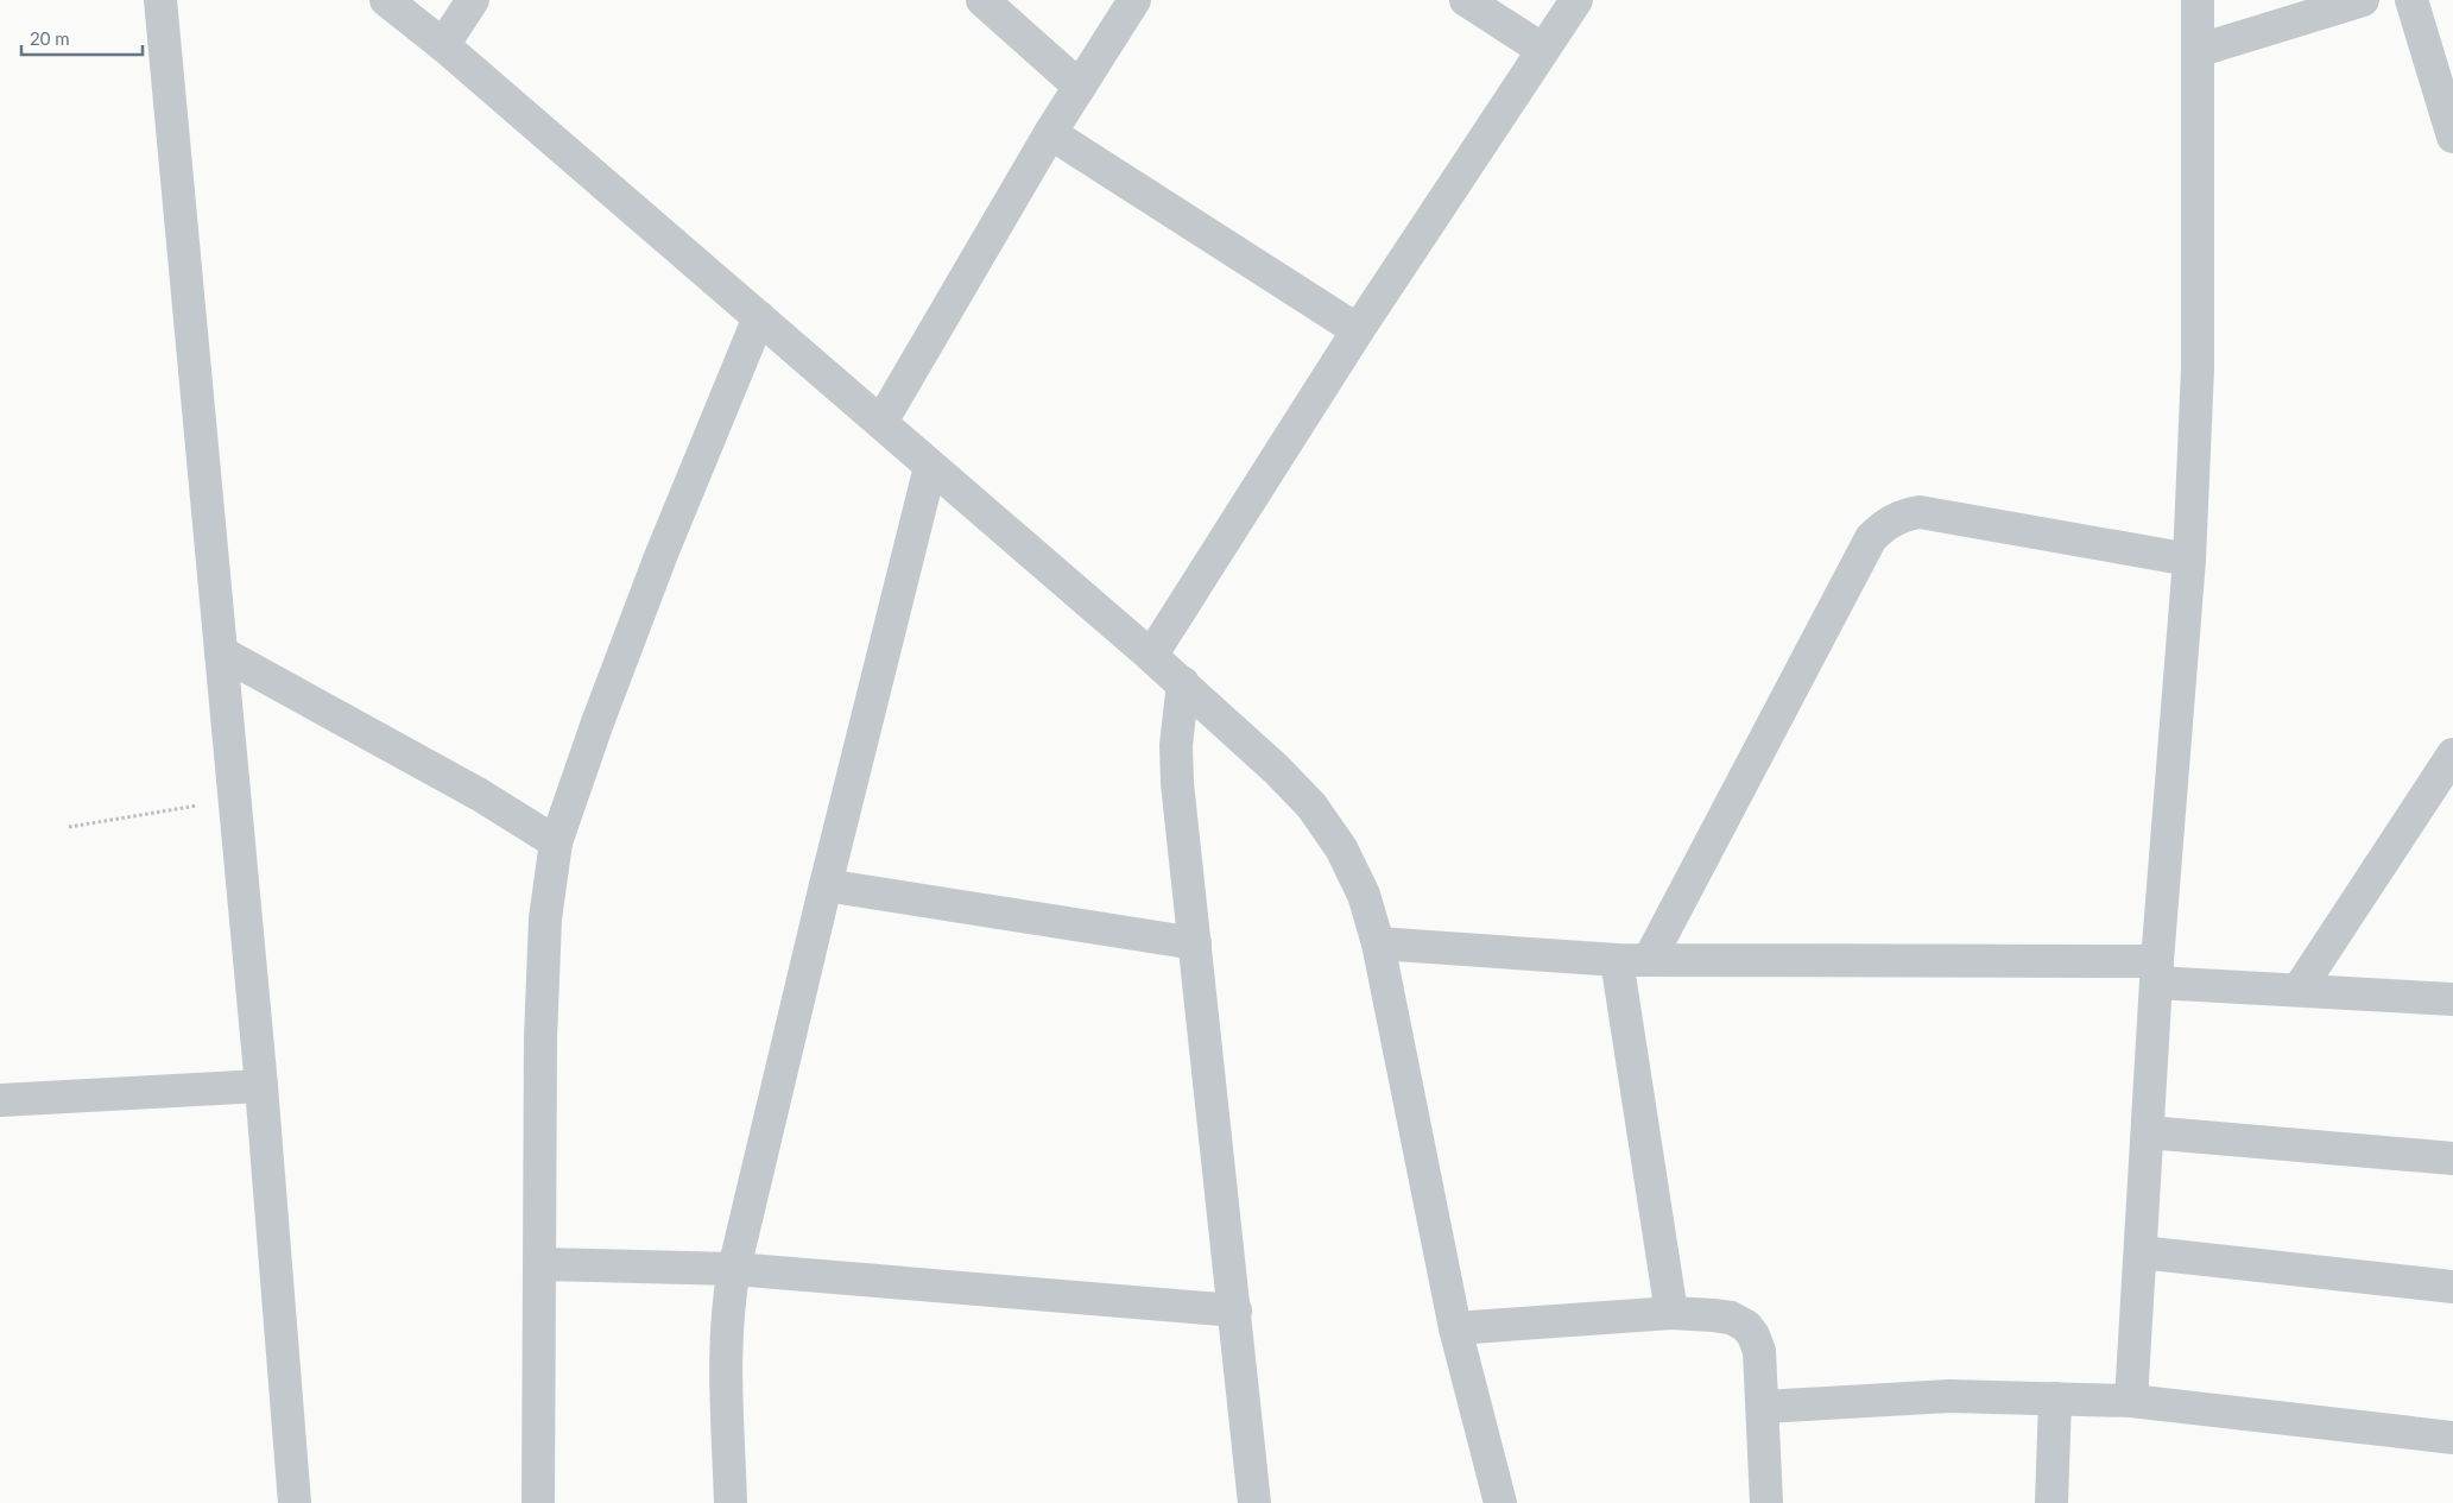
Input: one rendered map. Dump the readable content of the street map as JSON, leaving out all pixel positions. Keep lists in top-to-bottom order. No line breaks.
{"scale_bar":"20 m"}
